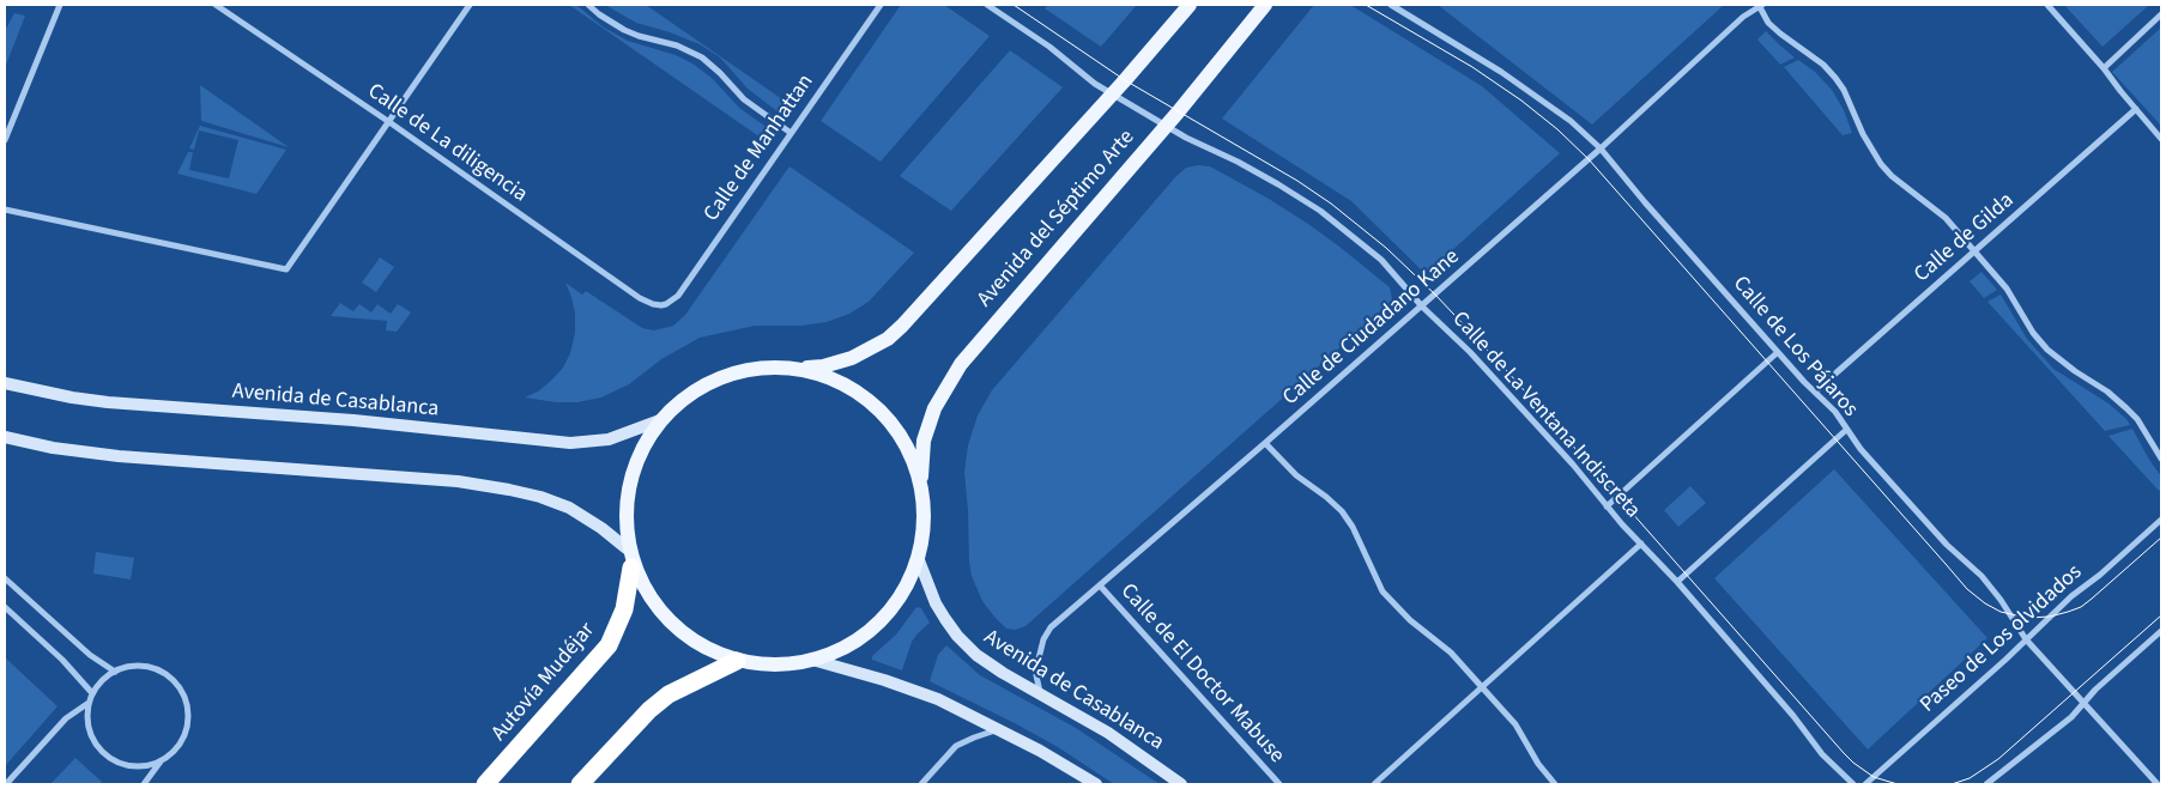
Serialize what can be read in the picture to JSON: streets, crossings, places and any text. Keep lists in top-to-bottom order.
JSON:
{
  "streets": {
    "highway": ["Autovía Mudéjar"],
    "main road": ["Avenida del Séptimo Arte", "Avenida de Casablanca"],
    "street": [
      "Calle de La diligencia",
      "Calle de Manhattan",
      "Calle de Gilda",
      "Calle de Ciudadano Kane",
      "Calle de Los Pájaros",
      "Calle de La Ventana Indiscreta",
      "Paseo de Los olvidados",
      "Calle de El Doctor Mabuse"
    ]
  },
  "crossings": [
    ["Calle de La diligencia", "Calle de Manhattan"],
    ["Avenida del Séptimo Arte", "Calle de La Ventana Indiscreta"],
    ["Calle de Gilda", "Calle de Los Pájaros"],
    ["Calle de Ciudadano Kane", "Calle de Los Pájaros"],
    ["Calle de Ciudadano Kane", "Avenida de Casablanca"],
    ["Calle de Ciudadano Kane", "Calle de La Ventana Indiscreta"],
    ["Calle de Ciudadano Kane", "Calle de El Doctor Mabuse"],
    ["Calle de Los Pájaros", "Paseo de Los olvidados"]
  ]
}
